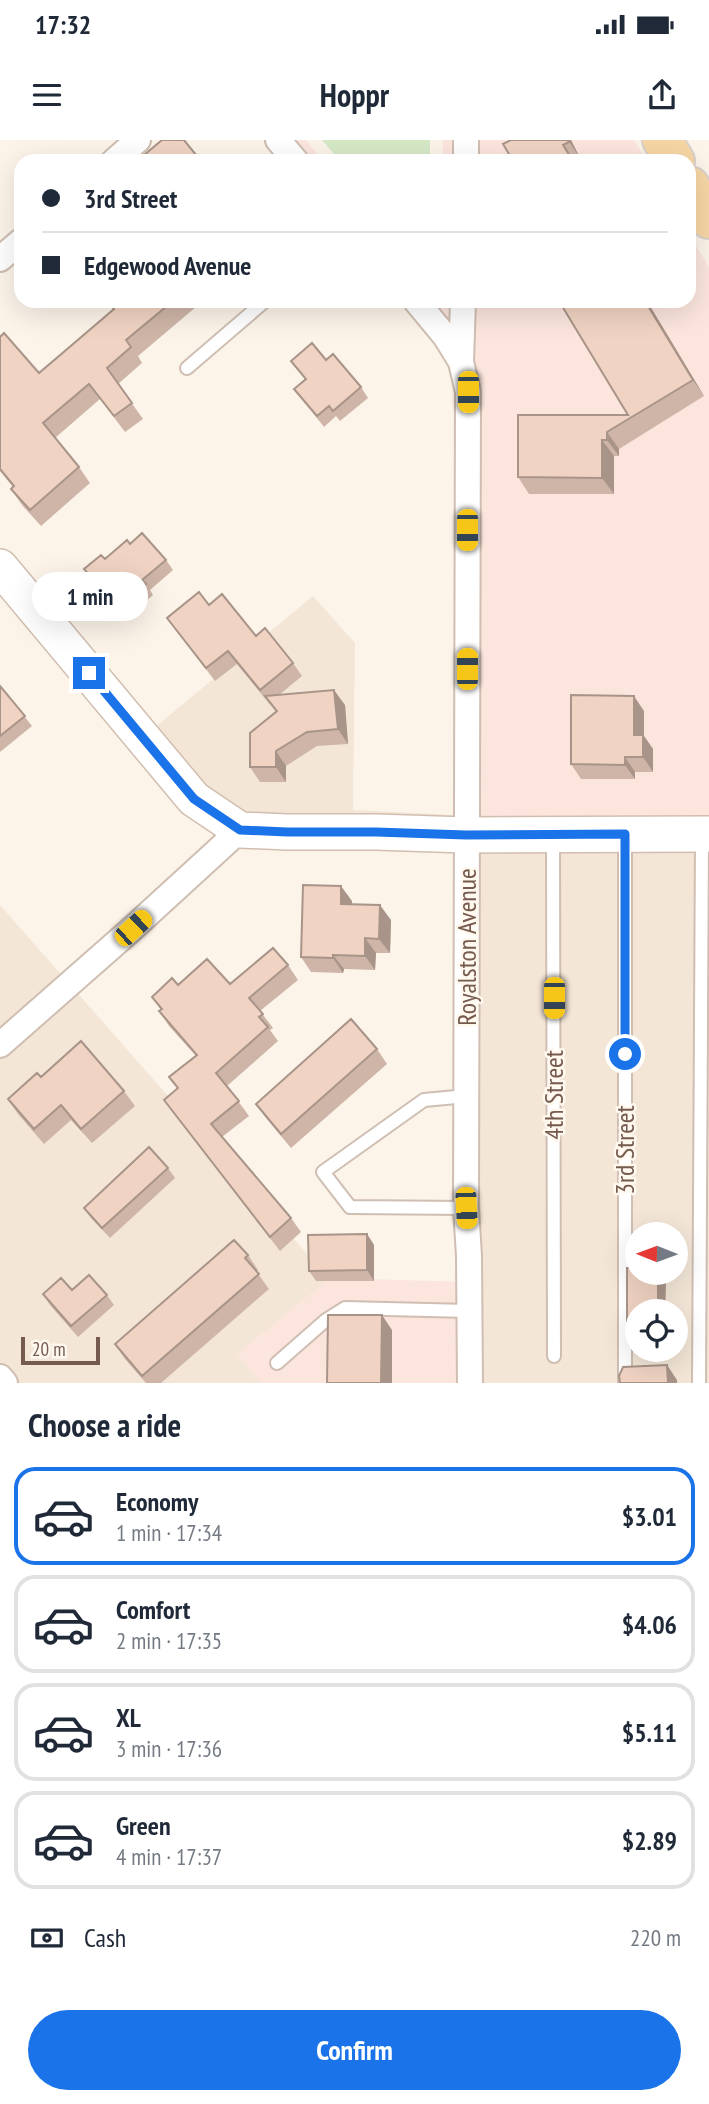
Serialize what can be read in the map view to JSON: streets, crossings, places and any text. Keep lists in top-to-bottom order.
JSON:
{
  "streets": {
    "street": ["Royalston Avenue"],
    "lane": ["4th Street", "3rd Street"]
  },
  "scale_bar": "20 m",
  "north": "left",
  "page": {
    "status": "17:32",
    "header": "Hoppr",
    "banner": ["3rd Street", "Edgewood Avenue"],
    "bubble": "1 min",
    "scale": "20 m",
    "heading": "Choose a ride",
    "list": [
      {
        "name": "Economy",
        "note": "1 min · 17:34",
        "value": "$3.01"
      },
      {
        "name": "Comfort",
        "note": "2 min · 17:35",
        "value": "$4.06"
      },
      {
        "name": "XL",
        "note": "3 min · 17:36",
        "value": "$5.11"
      },
      {
        "name": "Green",
        "note": "4 min · 17:37",
        "value": "$2.89"
      }
    ],
    "pay": ["Cash", "220 m"],
    "buttons": "Confirm"
  }
}
